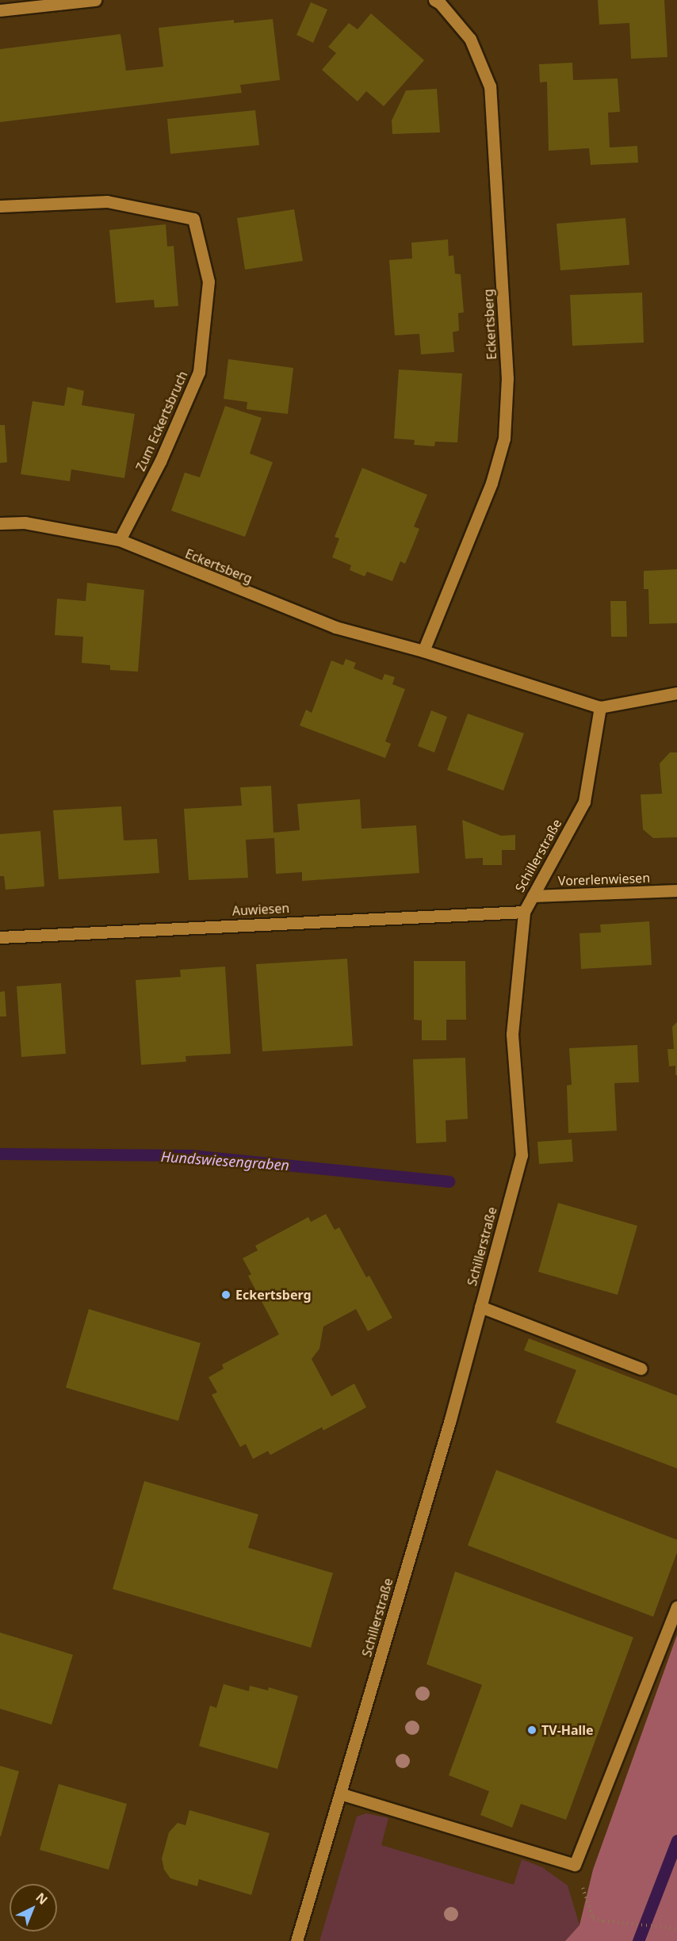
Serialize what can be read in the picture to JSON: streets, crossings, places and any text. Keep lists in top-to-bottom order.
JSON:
{
  "streets": {
    "street": [
      "Eckertsberg",
      "Zum Eckertsbruch",
      "Schillerstraße",
      "Vorerlenwiesen",
      "Auwiesen"
    ]
  },
  "crossings": [
    ["Eckertsberg", "Zum Eckertsbruch"],
    ["Eckertsberg", "Schillerstraße"],
    ["Schillerstraße", "Vorerlenwiesen"],
    ["Schillerstraße", "Auwiesen"]
  ],
  "water": ["Hundswiesengraben"],
  "places": ["Eckertsberg", "TV-Halle"],
  "north": "top right"
}
